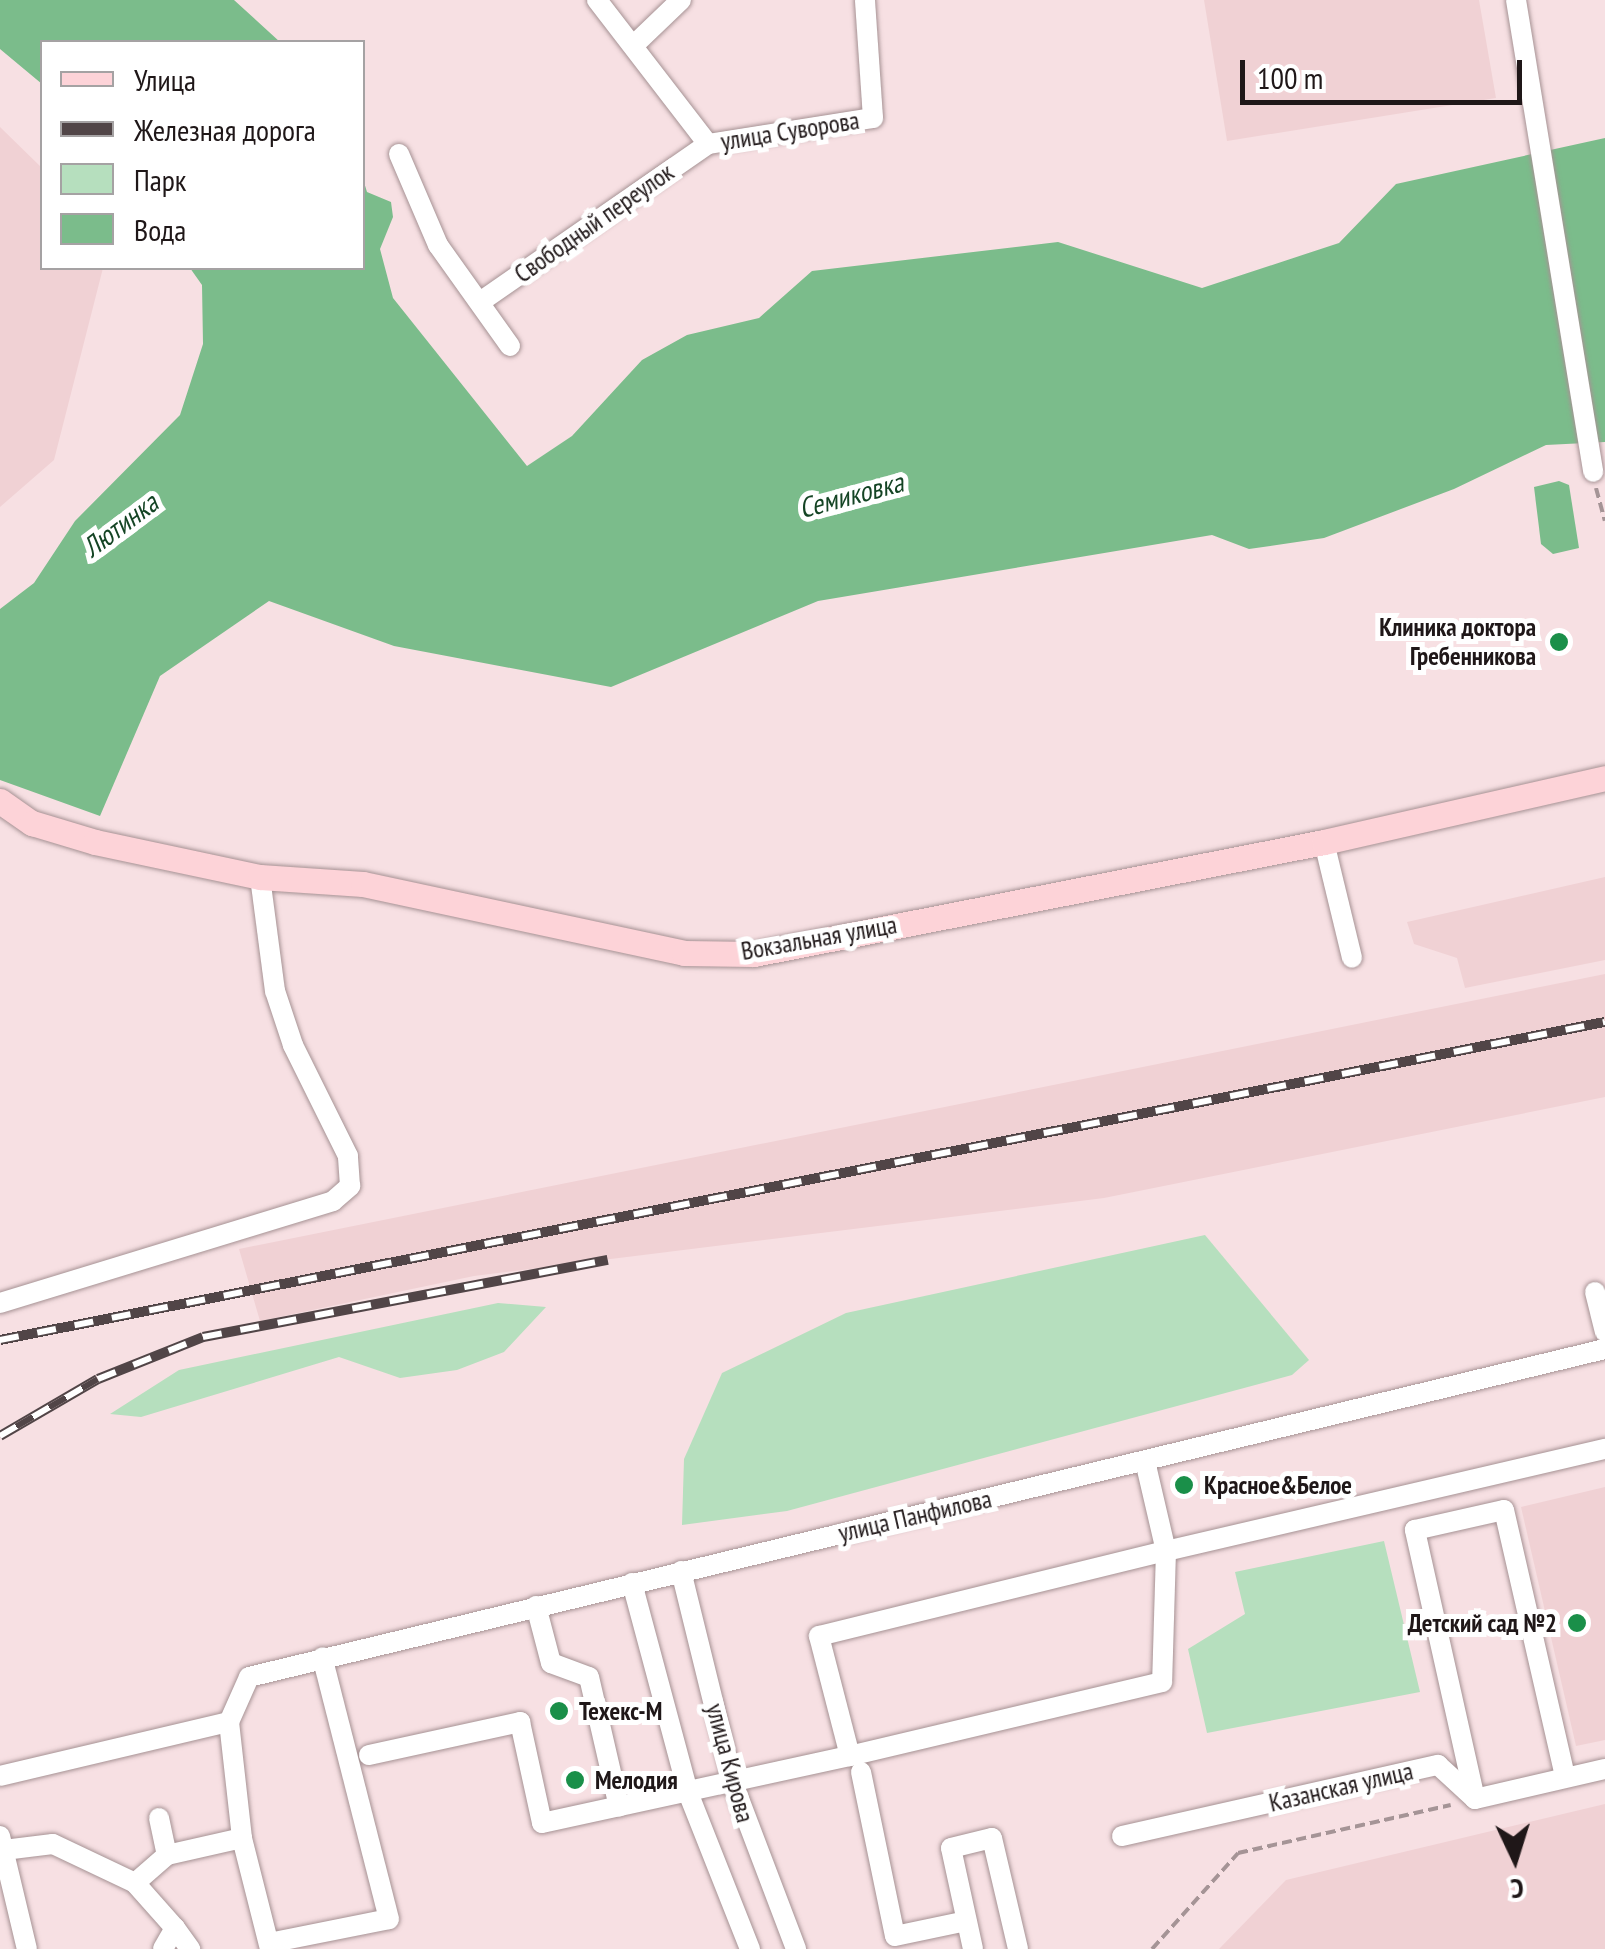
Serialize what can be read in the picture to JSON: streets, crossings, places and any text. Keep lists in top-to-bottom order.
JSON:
{
  "streets": {
    "main road": ["Вокзальная улица"],
    "street": [
      "улица Суворова",
      "Свободный переулок",
      "улица Панфилова",
      "улица Кирова",
      "Казанская улица"
    ]
  },
  "crossings": [
    ["улица Суворова", "Свободный переулок"],
    ["улица Панфилова", "улица Кирова"]
  ],
  "water": ["Семиковка", "Лютинка"],
  "places": [
    "Клиника доктора Гребенникова",
    "Красное&Белое",
    "Детский сад №2",
    "Техекс-М",
    "Мелодия"
  ],
  "legend": [
    "Улица",
    "Железная дорога",
    "Парк",
    "Вода"
  ],
  "scale_bar": "100 m",
  "north": "bottom"
}
